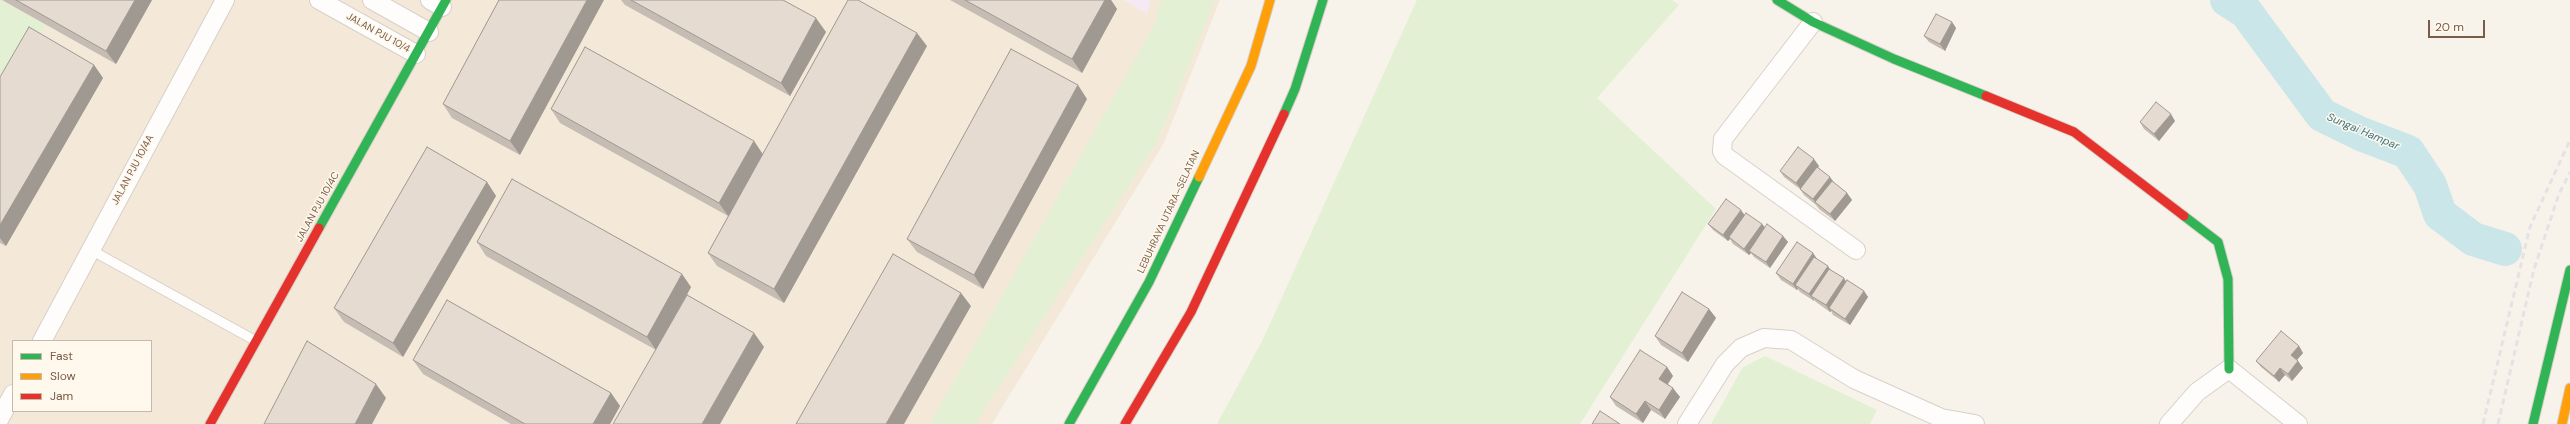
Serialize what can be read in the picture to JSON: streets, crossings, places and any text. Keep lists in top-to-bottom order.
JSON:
{
  "streets": {
    "main road": ["JALAN PJU 10/4C", "LEBUHRAYA UTARA–SELATAN"],
    "street": ["JALAN PJU 10/4", "JALAN PJU 10/4A"]
  },
  "crossings": [
    ["JALAN PJU 10/4", "JALAN PJU 10/4C"]
  ],
  "water": ["Sungai Hampar"],
  "legend": ["Fast", "Slow", "Jam"],
  "scale_bar": "20 m"
}
